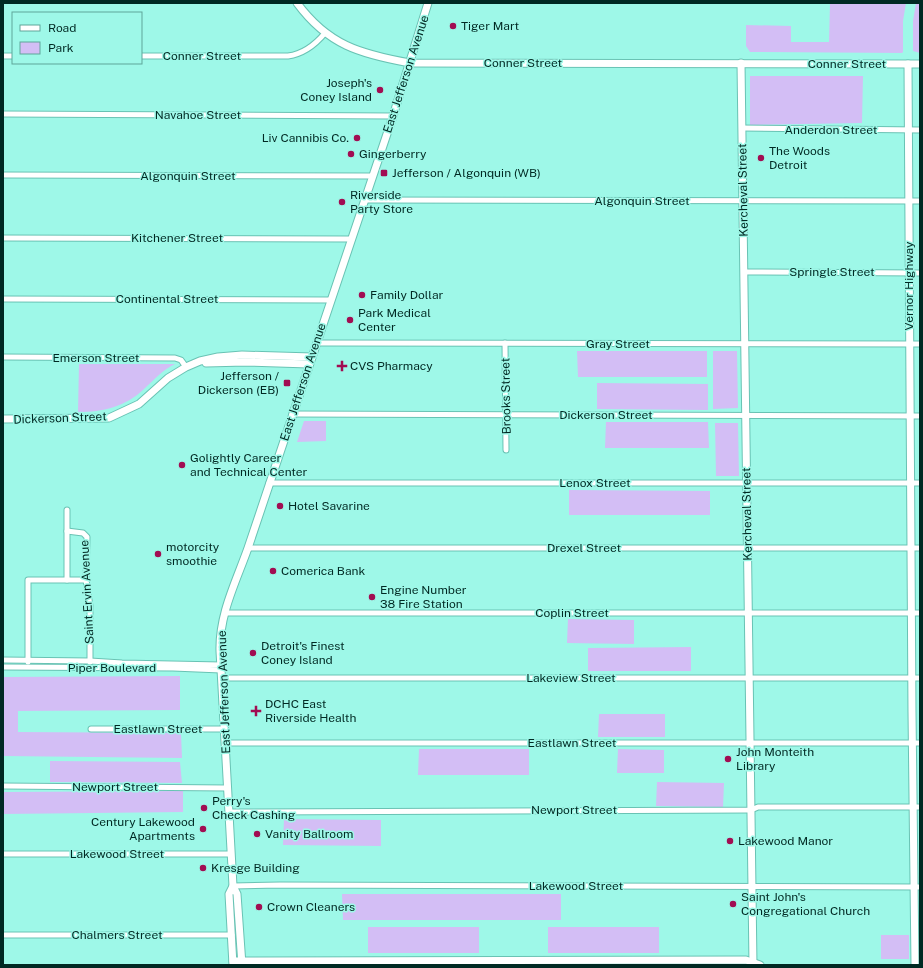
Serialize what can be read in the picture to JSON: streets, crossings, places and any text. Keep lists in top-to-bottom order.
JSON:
{
  "streets": {
    "street": [
      "Conner Street",
      "East Jefferson Avenue",
      "Navahoe Street",
      "Anderdon Street",
      "Algonquin Street",
      "Kercheval Street",
      "Kitchener Street",
      "Springle Street",
      "Vernor Highway",
      "Continental Street",
      "Gray Street",
      "Emerson Street",
      "Brooks Street",
      "Dickerson Street",
      "Lenox Street",
      "Drexel Street",
      "Saint Ervin Avenue",
      "Coplin Street",
      "Piper Boulevard",
      "Lakeview Street",
      "Eastlawn Street",
      "Newport Street",
      "Lakewood Street",
      "Chalmers Street"
    ]
  },
  "crossings": [
    ["Conner Street", "East Jefferson Avenue"],
    ["Conner Street", "Kercheval Street"],
    ["Conner Street", "Vernor Highway"],
    ["East Jefferson Avenue", "Navahoe Street"],
    ["East Jefferson Avenue", "Algonquin Street"],
    ["East Jefferson Avenue", "Kitchener Street"],
    ["East Jefferson Avenue", "Continental Street"],
    ["East Jefferson Avenue", "Gray Street"],
    ["East Jefferson Avenue", "Dickerson Street"],
    ["East Jefferson Avenue", "Lenox Street"],
    ["East Jefferson Avenue", "Drexel Street"],
    ["East Jefferson Avenue", "Coplin Street"],
    ["East Jefferson Avenue", "Piper Boulevard"],
    ["East Jefferson Avenue", "Lakeview Street"],
    ["East Jefferson Avenue", "Eastlawn Street"],
    ["East Jefferson Avenue", "Newport Street"],
    ["East Jefferson Avenue", "Lakewood Street"],
    ["East Jefferson Avenue", "Chalmers Street"],
    ["Anderdon Street", "Kercheval Street"],
    ["Anderdon Street", "Vernor Highway"],
    ["Algonquin Street", "Kercheval Street"],
    ["Algonquin Street", "Vernor Highway"],
    ["Kercheval Street", "Springle Street"],
    ["Kercheval Street", "Gray Street"],
    ["Kercheval Street", "Dickerson Street"],
    ["Kercheval Street", "Lenox Street"],
    ["Kercheval Street", "Drexel Street"],
    ["Kercheval Street", "Coplin Street"],
    ["Kercheval Street", "Lakeview Street"],
    ["Kercheval Street", "Eastlawn Street"],
    ["Kercheval Street", "Newport Street"],
    ["Kercheval Street", "Lakewood Street"],
    ["Springle Street", "Vernor Highway"],
    ["Vernor Highway", "Gray Street"],
    ["Vernor Highway", "Dickerson Street"],
    ["Vernor Highway", "Lenox Street"],
    ["Vernor Highway", "Drexel Street"],
    ["Vernor Highway", "Coplin Street"],
    ["Vernor Highway", "Lakeview Street"],
    ["Vernor Highway", "Eastlawn Street"],
    ["Vernor Highway", "Newport Street"],
    ["Vernor Highway", "Lakewood Street"],
    ["Gray Street", "Brooks Street"],
    ["Emerson Street", "Dickerson Street"],
    ["Brooks Street", "Dickerson Street"],
    ["Saint Ervin Avenue", "Piper Boulevard"]
  ],
  "places": {
    "other": [
      "Tiger Mart",
      "Joseph's Coney Island",
      "Liv Cannibis Co.",
      "Gingerberry",
      "The Woods Detroit",
      "Riverside Party Store",
      "Family Dollar",
      "Park Medical Center",
      "Golightly Career and Technical Center",
      "Hotel Savarine",
      "motorcity smoothie",
      "Comerica Bank",
      "Engine Number 38 Fire Station",
      "Detroit's Finest Coney Island",
      "John Monteith Library",
      "Perry's Check Cashing",
      "Century Lakewood Apartments",
      "Vanity Ballroom",
      "Lakewood Manor",
      "Kresge Building",
      "Saint John's Congregational Church",
      "Crown Cleaners"
    ],
    "transit": ["Jefferson / Algonquin (WB)", "Jefferson / Dickerson (EB)"],
    "health": ["CVS Pharmacy", "DCHC East Riverside Health"]
  },
  "legend": ["Road", "Park"]
}
